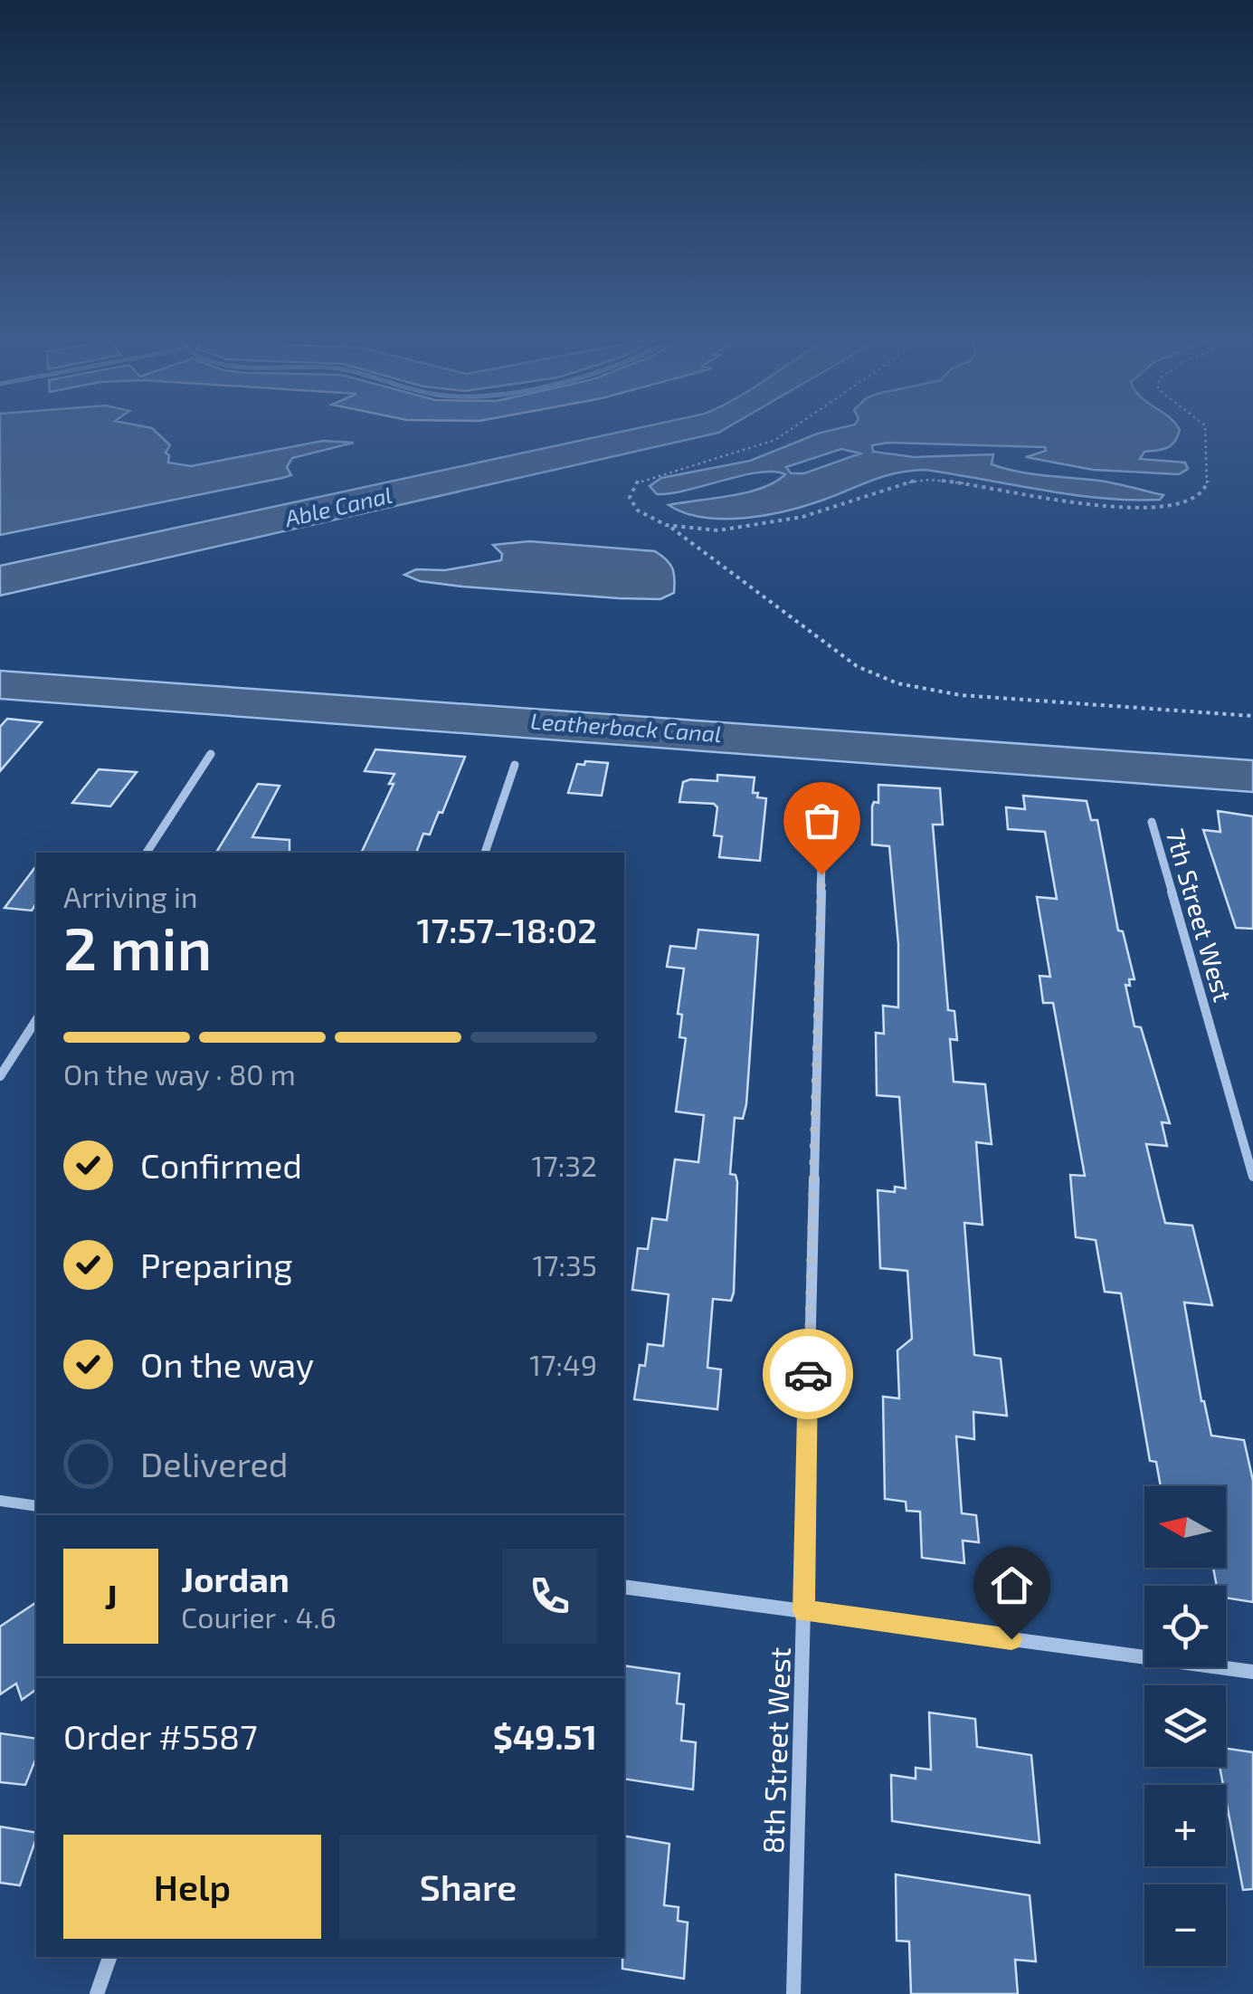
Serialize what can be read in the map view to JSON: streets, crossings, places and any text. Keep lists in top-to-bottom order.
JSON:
{
  "streets": {
    "street": ["7th Street West", "8th Street West"]
  },
  "water": ["Able Canal", "Leatherback Canal"],
  "north": "left",
  "page": {
    "heading": ["2 min", "Arriving in", "17:57–18:02"],
    "panel": [
      "Jordan",
      "Courier · 4.6",
      "Order #5587",
      "$49.51"
    ],
    "bar": "On the way · 80 m",
    "list": [
      ["Confirmed", "17:32"],
      ["Preparing", "17:35"],
      ["On the way", "17:49"],
      "Delivered"
    ],
    "map_buttons": ["+", "−"],
    "round": "J",
    "buttons": ["Help", "Share"]
  }
}
